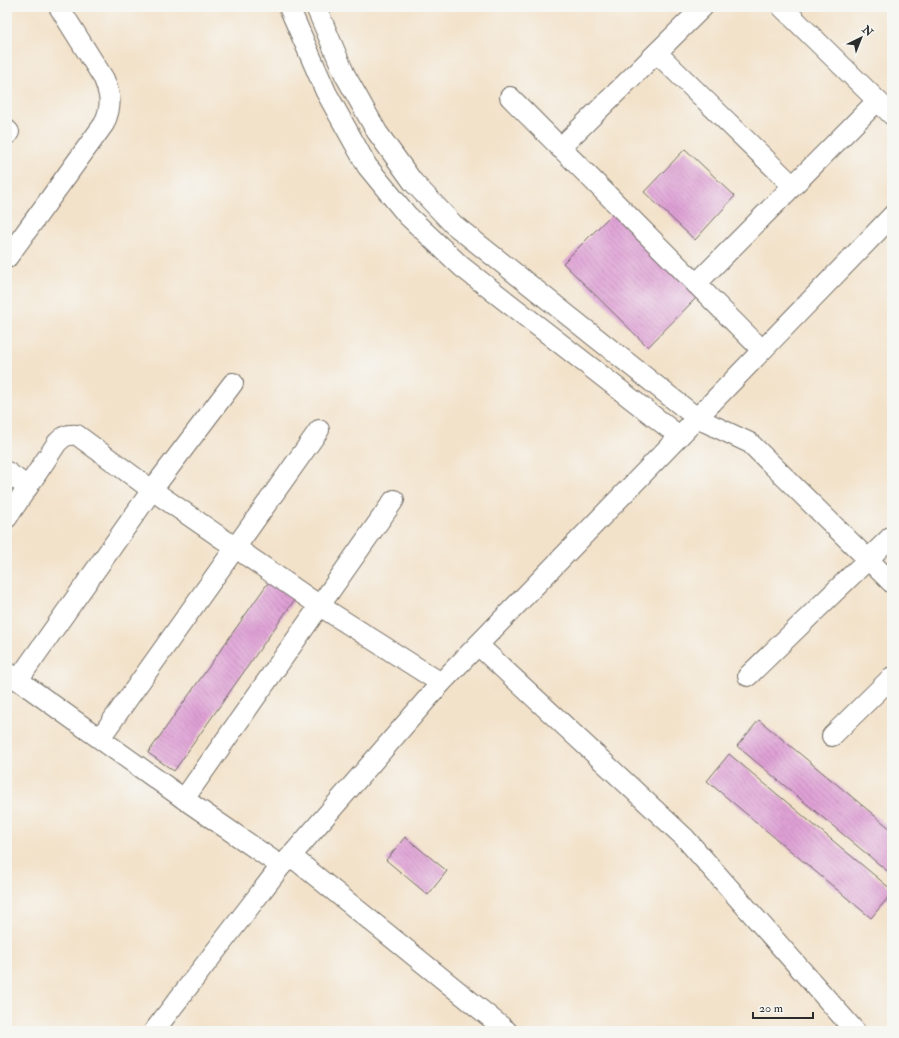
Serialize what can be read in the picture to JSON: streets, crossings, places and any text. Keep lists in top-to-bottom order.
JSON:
{
  "scale_bar": "20 m",
  "north": "top right"
}
